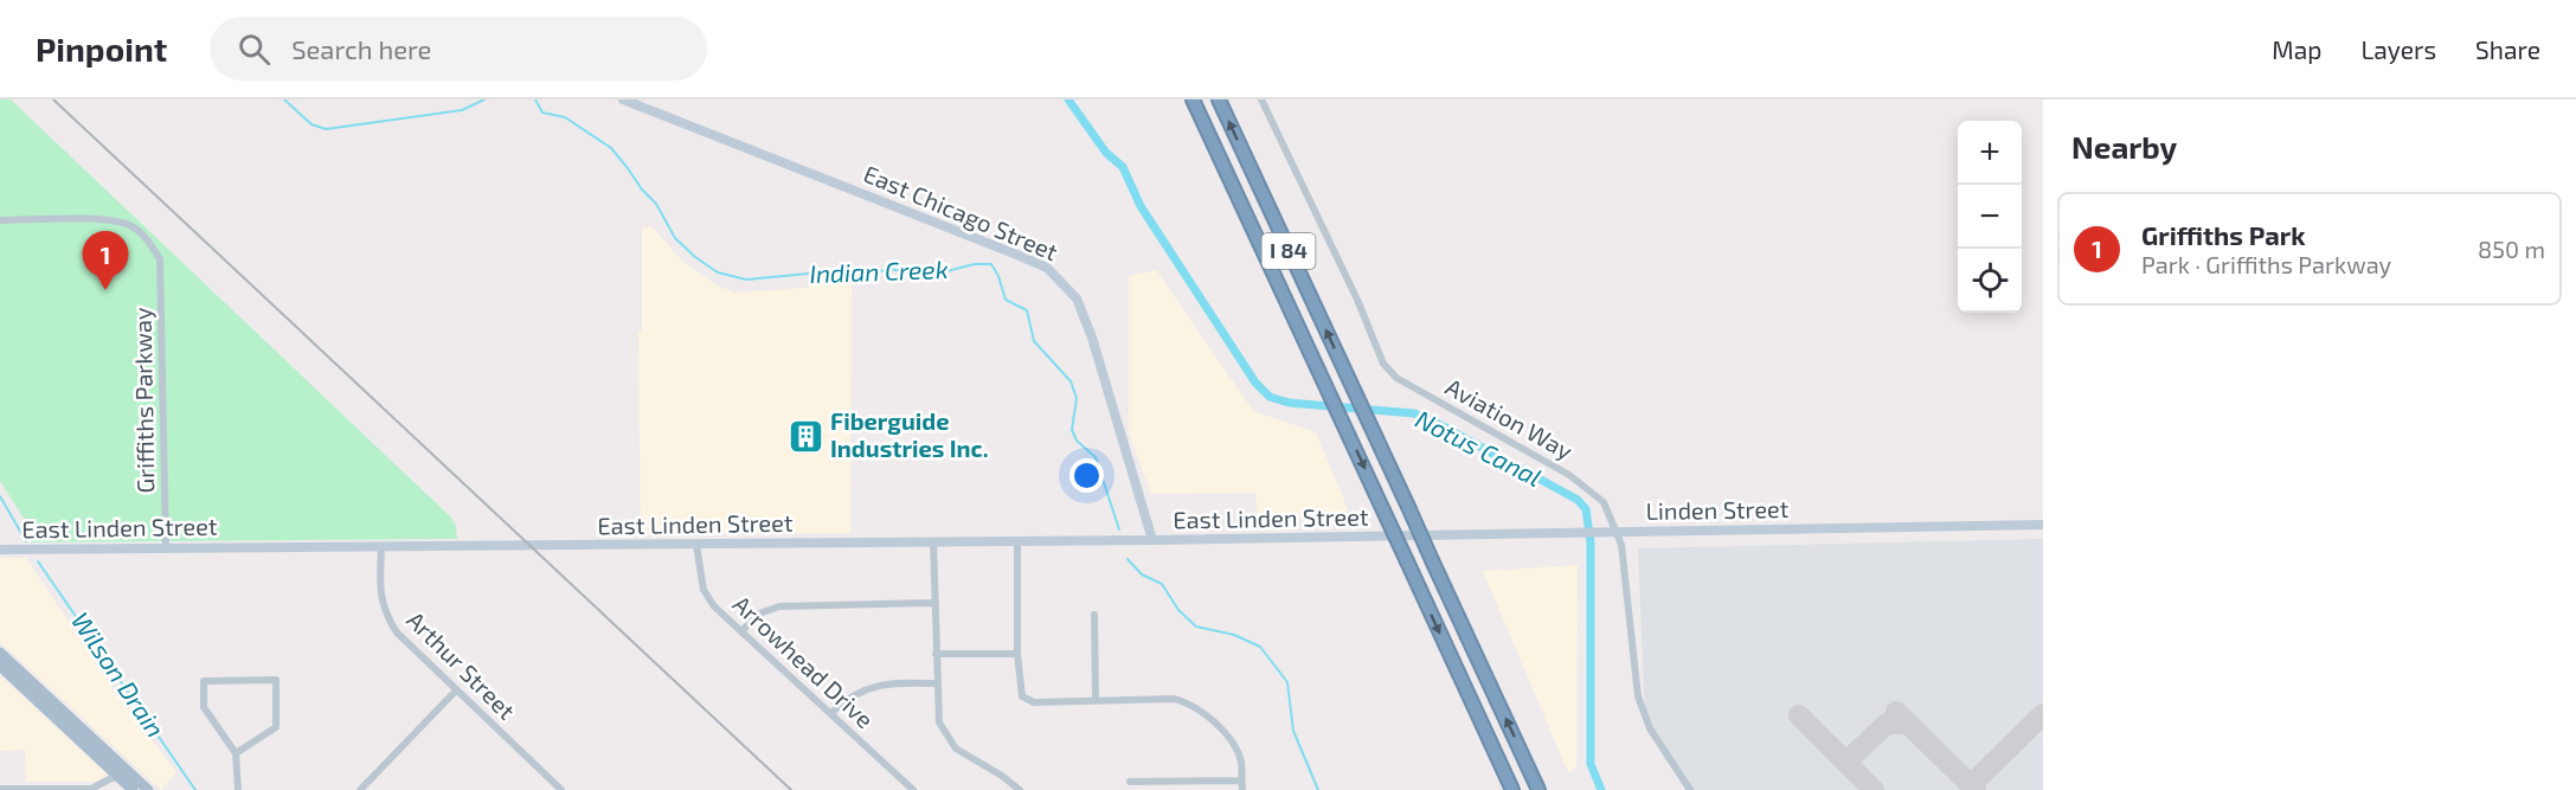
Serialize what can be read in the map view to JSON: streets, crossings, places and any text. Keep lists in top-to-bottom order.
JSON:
{
  "streets": {
    "highway": ["I 84"],
    "main road": ["East Chicago Street", "Linden Street", "East Linden Street"],
    "street": [
      "Griffiths Parkway",
      "Aviation Way",
      "Arrowhead Drive",
      "Arthur Street"
    ]
  },
  "crossings": [
    ["East Chicago Street", "East Linden Street"],
    ["Griffiths Parkway", "East Linden Street"],
    ["Aviation Way", "Linden Street"],
    ["Linden Street", "East Linden Street"],
    ["East Linden Street", "Arrowhead Drive"],
    ["East Linden Street", "Arthur Street"]
  ],
  "water": ["Indian Creek", "Notus Canal", "Wilson Drain"],
  "places": {
    "building": ["Fiberguide Industries Inc."]
  },
  "page": {
    "header": "Pinpoint",
    "search": "Search here",
    "nav": ["Map", "Layers", "Share"],
    "heading": "Nearby",
    "map_buttons": ["+", "−"],
    "list": [
      {
        "mark": "1",
        "name": "Griffiths Park",
        "note": "Park · Griffiths Parkway",
        "value": "850 m"
      }
    ],
    "pins": "1"
  }
}
